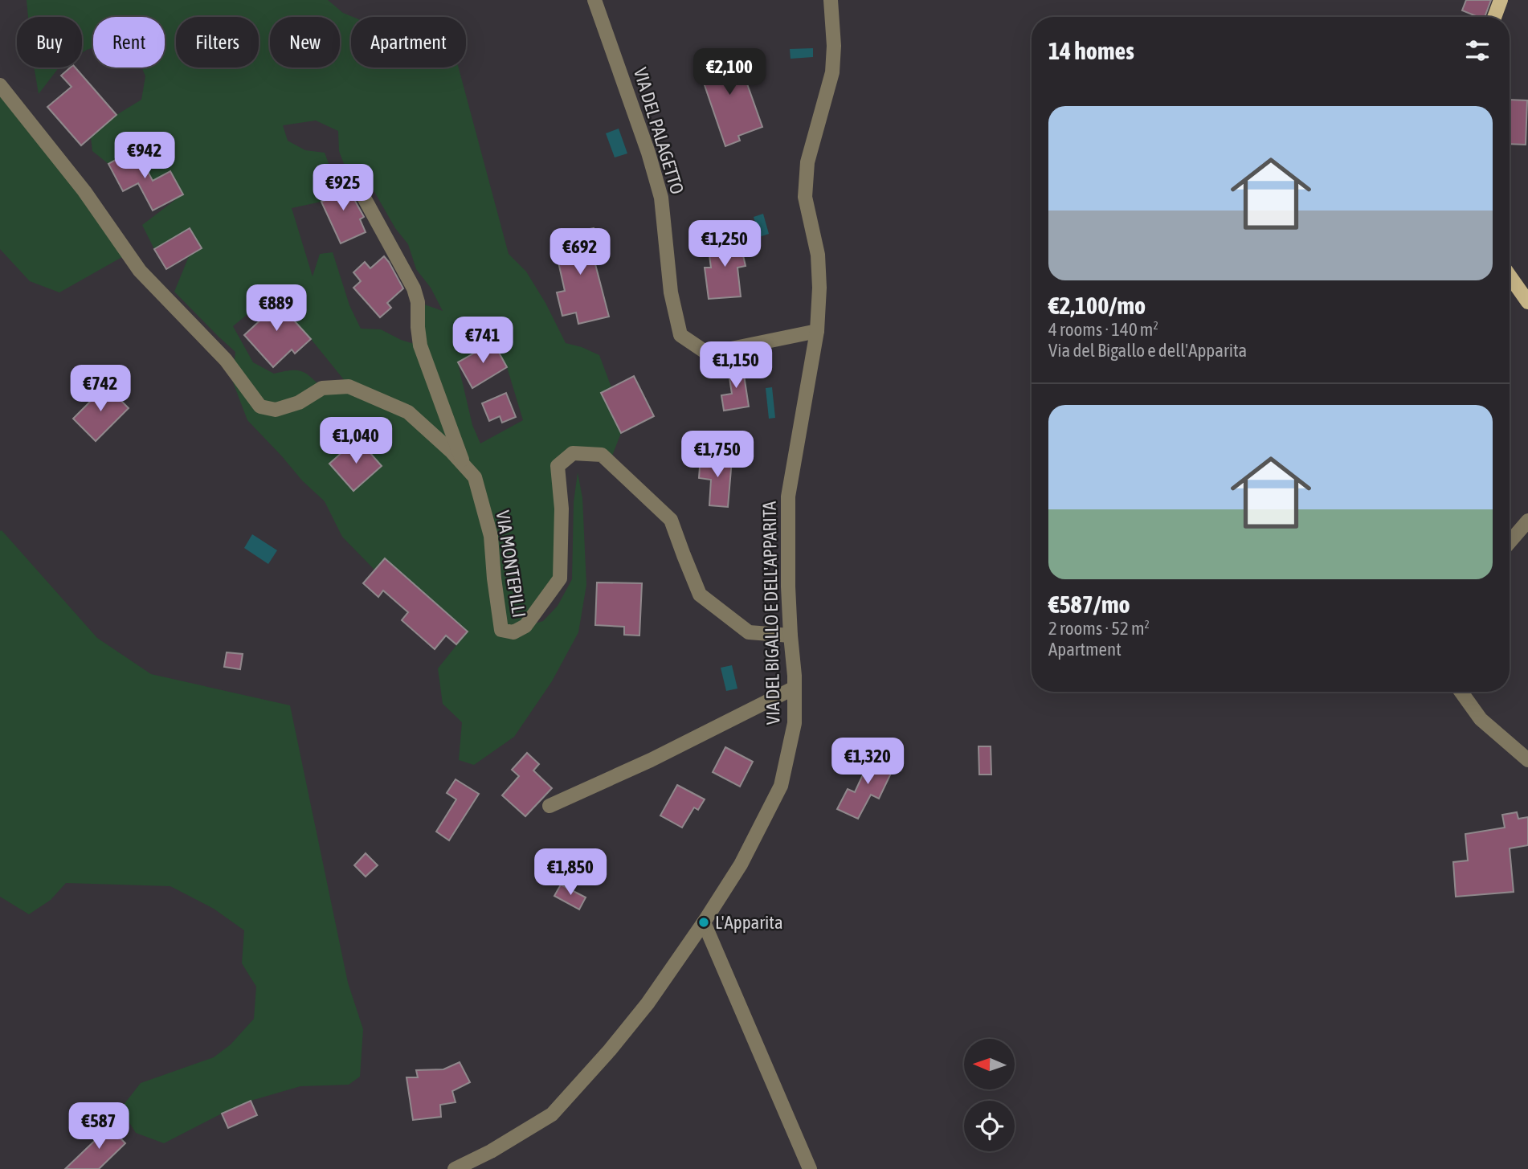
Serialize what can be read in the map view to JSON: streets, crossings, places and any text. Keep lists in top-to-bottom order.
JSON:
{
  "streets": {
    "street": ["VIA DEL PALAGETTO", "VIA MONTEPILLI", "VIA DEL BIGALLO E DELL'APPARITA"]
  },
  "crossings": [
    ["VIA DEL PALAGETTO", "VIA DEL BIGALLO E DELL'APPARITA"],
    ["VIA MONTEPILLI", "VIA DEL BIGALLO E DELL'APPARITA"]
  ],
  "places": ["L'Apparita"],
  "north": "left",
  "page": {
    "chip": [
      "Buy",
      "Rent",
      "Filters",
      "New",
      "Apartment"
    ],
    "heading": "14 homes",
    "price": [
      "€2,100",
      "€942",
      "€925",
      "€1,250",
      "€692",
      "€889",
      "€741",
      "€1,150",
      "€742",
      "€1,040",
      "€1,750",
      "€1,320",
      "€1,850",
      "€587"
    ],
    "list": [
      {
        "name": "€2,100/mo",
        "note": "4 rooms · 140 m² · Via del Bigallo e dell'Apparita"
      },
      {
        "name": "€587/mo",
        "note": "2 rooms · 52 m² · Apartment"
      }
    ]
  }
}
